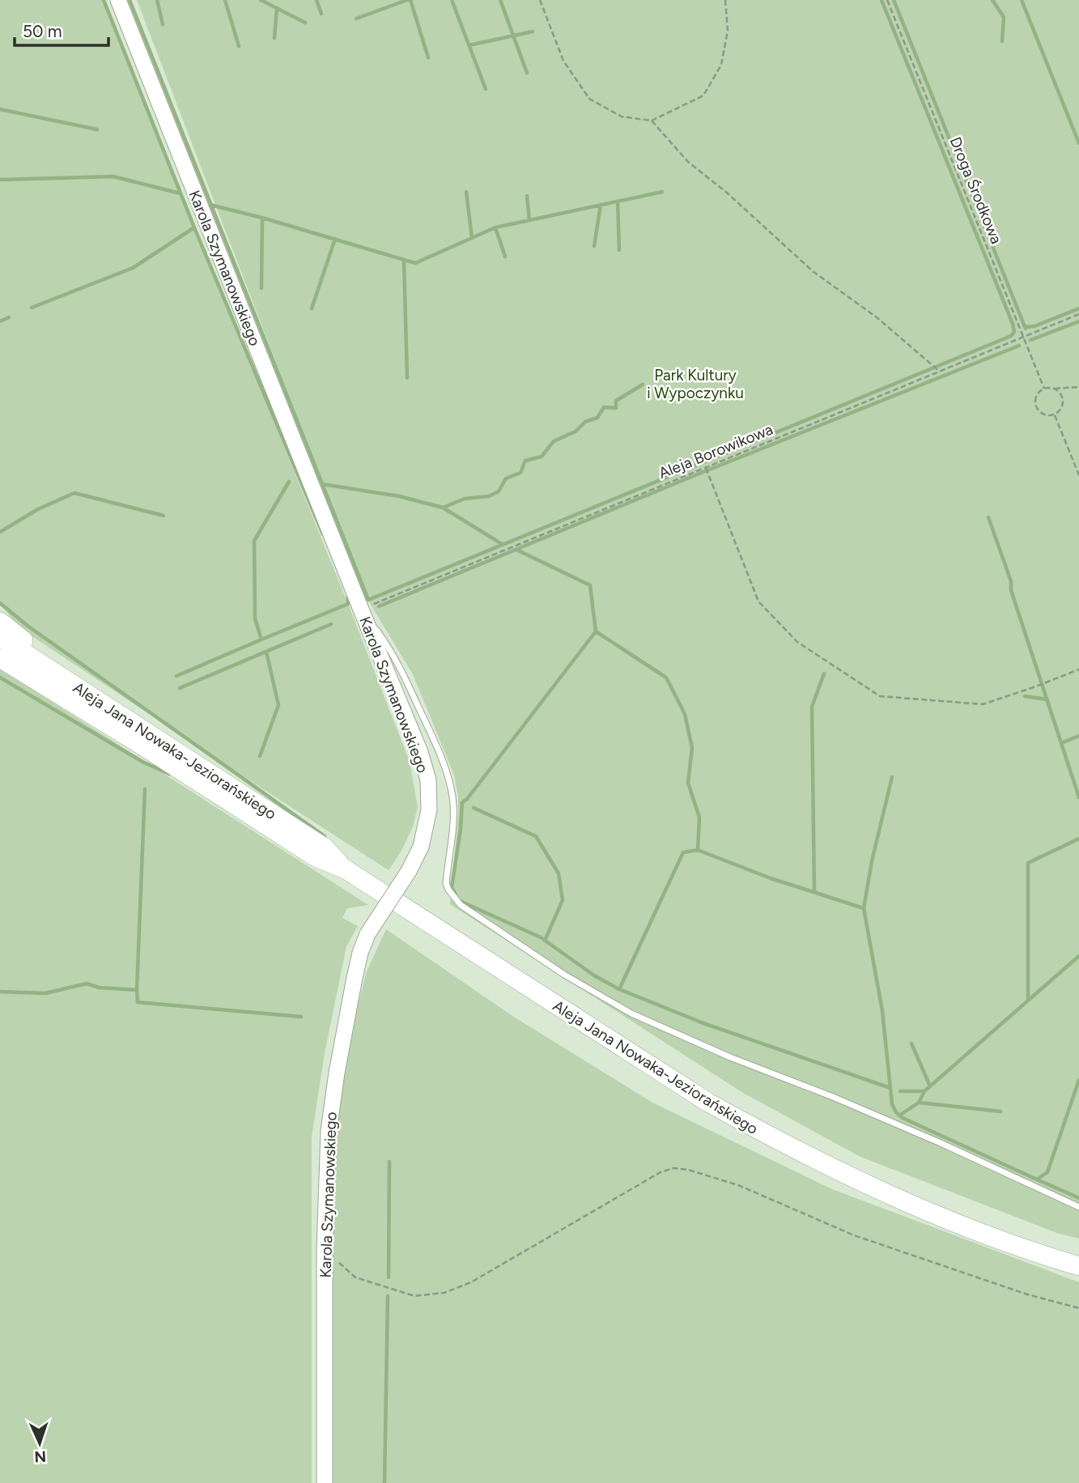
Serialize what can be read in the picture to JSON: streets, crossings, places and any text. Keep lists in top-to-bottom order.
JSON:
{
  "streets": {
    "main road": ["Aleja Jana Nowaka-Jeziorańskiego"],
    "street": ["Karola Szymanowskiego"],
    "path": ["Droga Środkowa", "Aleja Borowikowa"]
  },
  "crossings": [
    ["Droga Środkowa", "Aleja Borowikowa"],
    ["Karola Szymanowskiego", "Aleja Borowikowa"]
  ],
  "parks": ["Park Kultury i Wypoczynku"],
  "scale_bar": "50 m",
  "north": "bottom"
}
